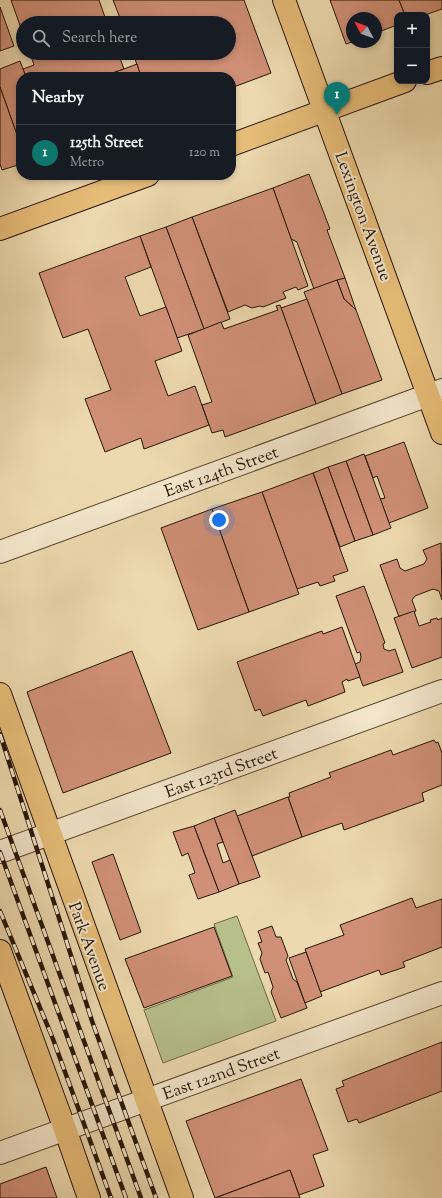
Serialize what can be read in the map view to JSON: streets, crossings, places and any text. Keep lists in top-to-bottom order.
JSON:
{
  "streets": {
    "main road": ["Lexington Avenue", "Park Avenue"],
    "street": ["East 124th Street", "East 123rd Street", "East 122nd Street"]
  },
  "crossings": [
    ["Lexington Avenue", "East 124th Street"],
    ["East 123rd Street", "Park Avenue"],
    ["Park Avenue", "East 122nd Street"]
  ],
  "north": "top left",
  "page": {
    "map_buttons": ["+", "−"],
    "search": "Search here",
    "heading": "Nearby",
    "pins": "1",
    "list": [
      {
        "mark": "1",
        "name": "125th Street",
        "note": "Metro",
        "value": "120 m"
      }
    ]
  }
}
